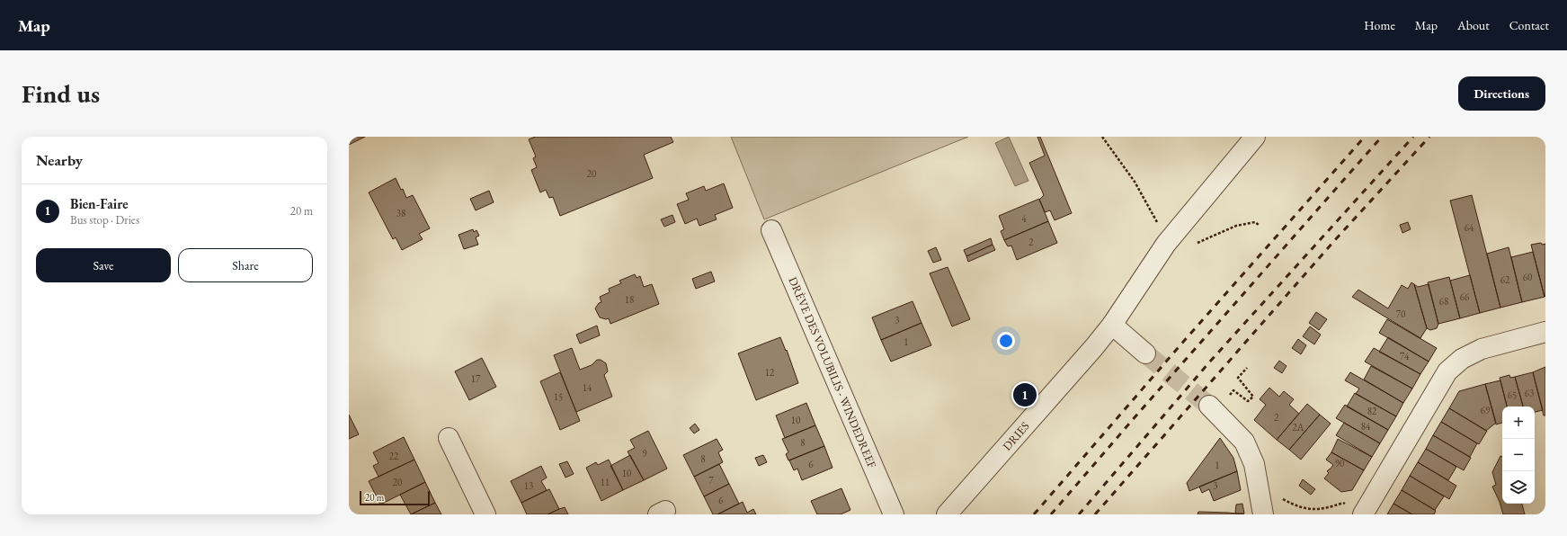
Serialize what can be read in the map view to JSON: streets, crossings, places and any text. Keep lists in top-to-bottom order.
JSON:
{
  "streets": {
    "street": ["DRÈVE DES VOLUBILIS - WINDEDREEF", "DRIES"]
  },
  "house_numbers": [
    "20",
    "38",
    "4",
    "64",
    "2",
    "60",
    "62",
    "66",
    "18",
    "68",
    "70",
    "3",
    "1",
    "74",
    "12",
    "17",
    "14",
    "63",
    "65",
    "15",
    "69",
    "82",
    "2",
    "10",
    "84",
    "2A",
    "8",
    "9",
    "22",
    "8",
    "90",
    "6",
    "1",
    "10",
    "7",
    "20",
    "11",
    "13",
    "3",
    "6"
  ],
  "scale_bar": "20 m",
  "page": {
    "header": "Map",
    "nav": [
      "Home",
      "Map",
      "About",
      "Contact"
    ],
    "buttons": [
      "Directions",
      ["Save", "Share"]
    ],
    "title": "Find us",
    "heading": "Nearby",
    "list": [
      {
        "mark": "1",
        "name": "Bien-Faire",
        "note": "Bus stop · Dries",
        "value": "20 m"
      }
    ],
    "pins": "1",
    "map_buttons": ["+", "−"],
    "scale": "20 m"
  }
}
